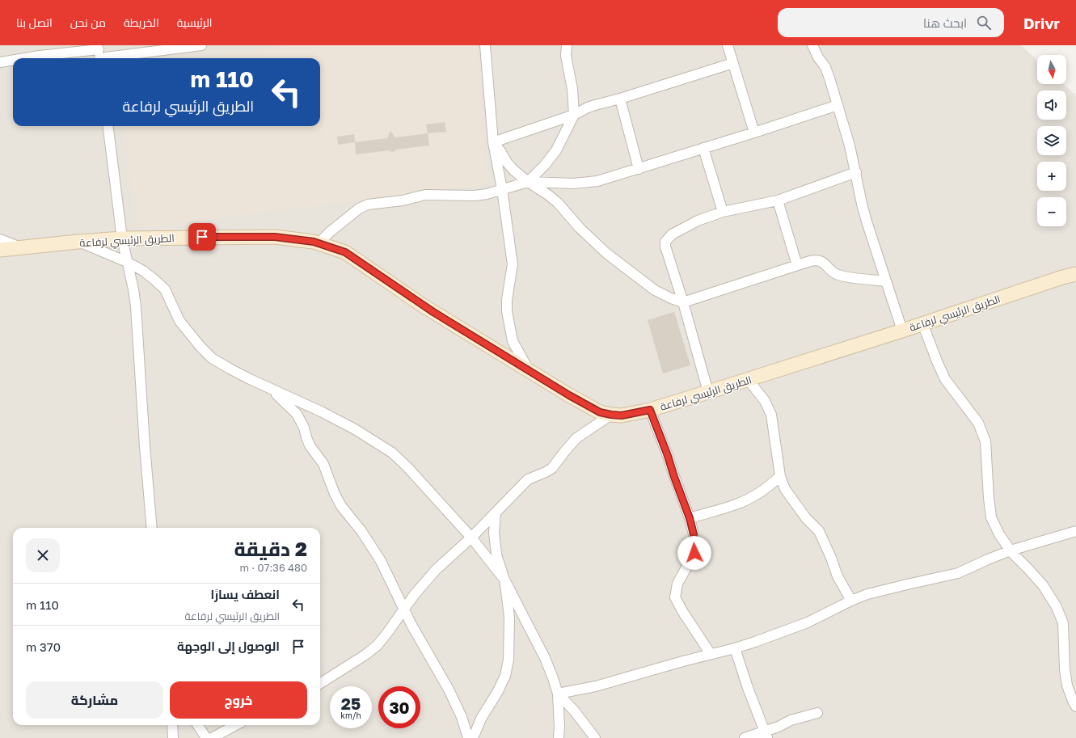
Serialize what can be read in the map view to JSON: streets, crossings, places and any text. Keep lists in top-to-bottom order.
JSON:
{
  "streets": {
    "street": ["الطريق الرئيسي لرفاعة"]
  },
  "north": "bottom",
  "page": {
    "header": "Drivr",
    "search": "ابحث هنا",
    "nav": [
      "الرئيسية",
      "الخريطة",
      "من نحن",
      "اتصل بنا"
    ],
    "map_buttons": ["+", "−"],
    "turn": ["110 m", "الطريق الرئيسي لرفاعة"],
    "heading": ["2 دقيقة", "480 m · 07:36"],
    "list": [
      {
        "name": "انعطف يسارًا",
        "note": "الطريق الرئيسي لرفاعة",
        "value": "110 m"
      },
      {
        "name": "الوصول إلى الوجهة",
        "value": "370 m"
      }
    ],
    "buttons": ["خروج", "مشاركة"],
    "speed": "25 km/h",
    "limit": "30"
  }
}
